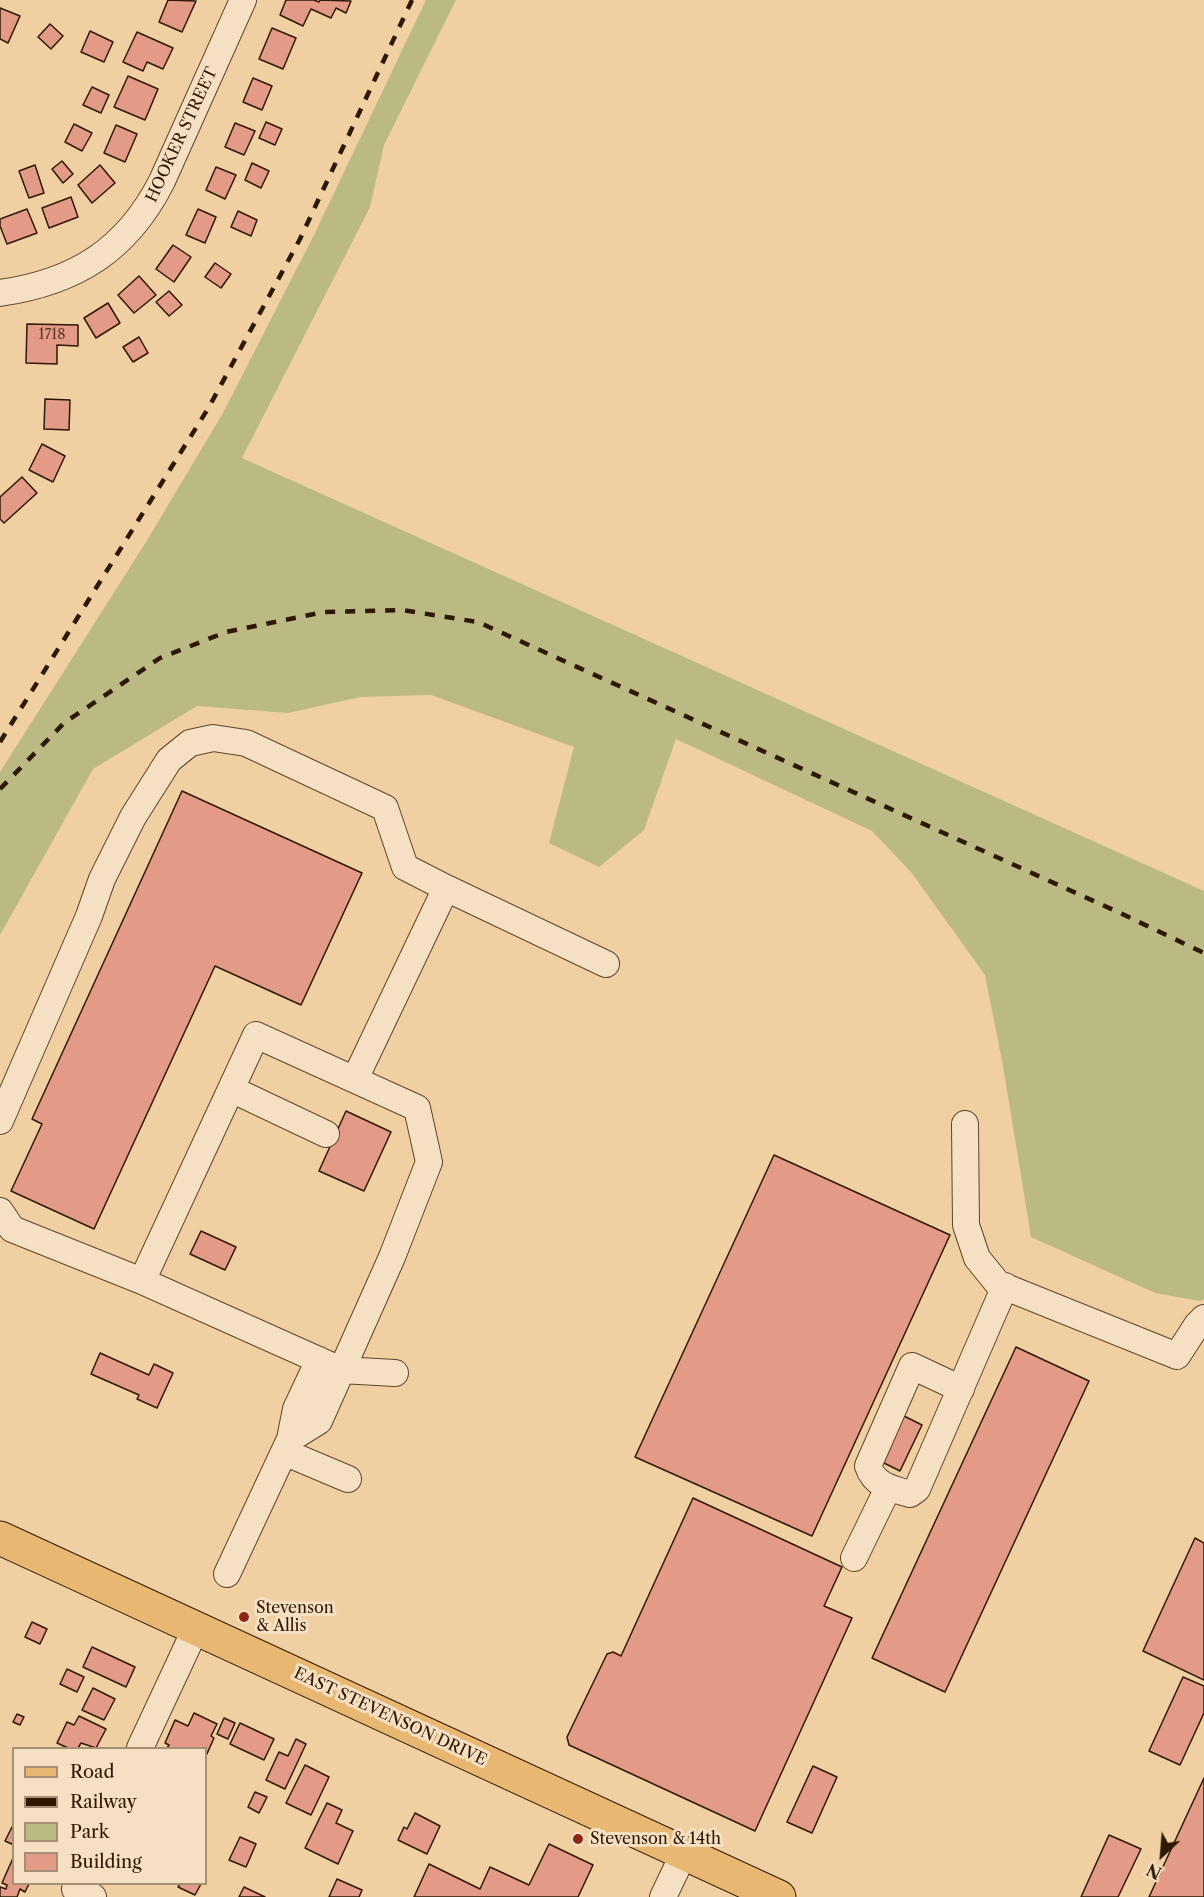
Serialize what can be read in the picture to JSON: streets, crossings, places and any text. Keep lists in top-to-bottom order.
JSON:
{
  "streets": {
    "main road": ["EAST STEVENSON DRIVE"],
    "street": ["HOOKER STREET"]
  },
  "places": ["Stevenson & Allis", "Stevenson & 14th"],
  "house_numbers": ["1718"],
  "legend": [
    "Road",
    "Railway",
    "Park",
    "Building"
  ],
  "north": "bottom left"
}
